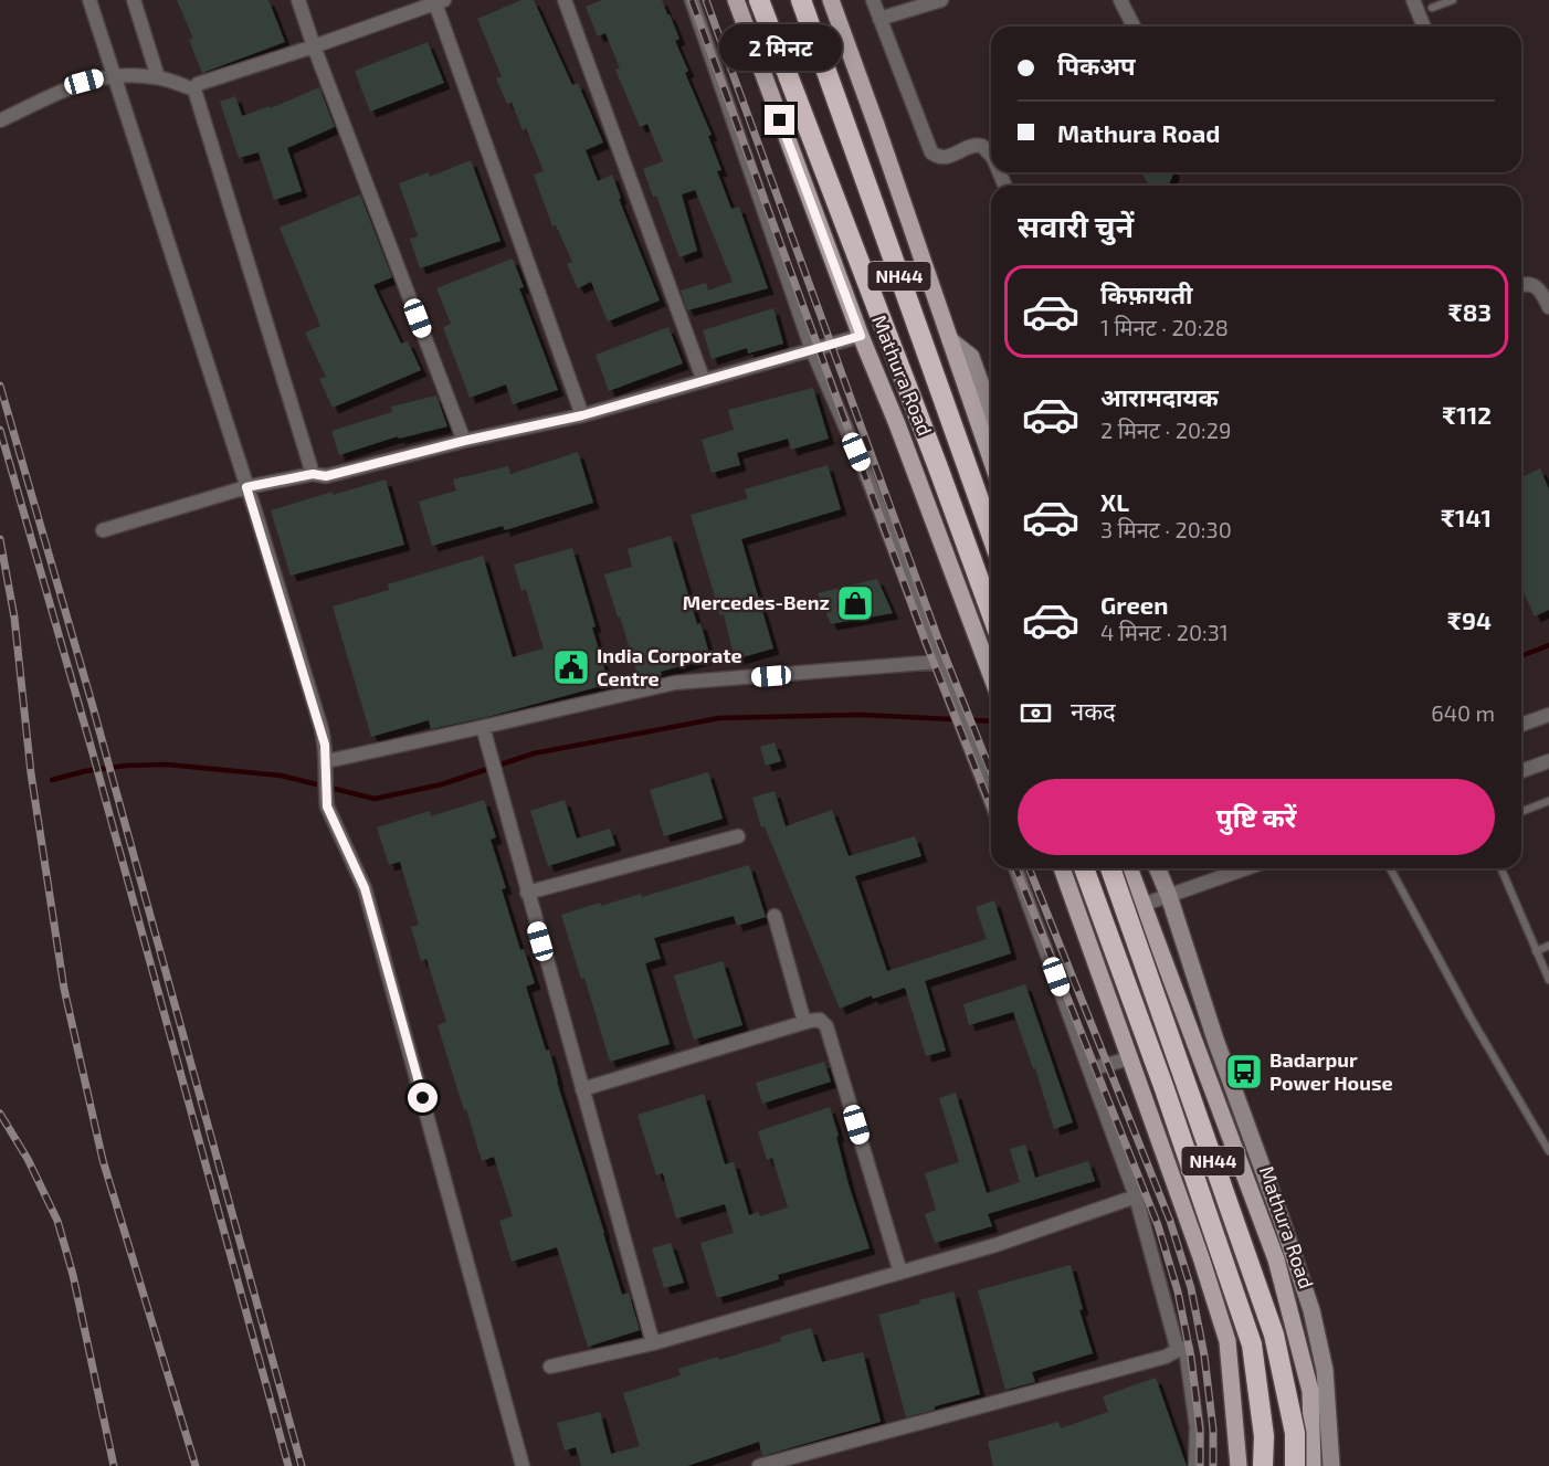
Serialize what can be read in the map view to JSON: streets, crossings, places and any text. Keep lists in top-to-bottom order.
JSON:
{
  "streets": {
    "highway": ["NH44", "Mathura Road"]
  },
  "places": {
    "shop": ["Mercedes-Benz"],
    "public building": ["India Corporate Centre"],
    "bus stop": ["Badarpur Power House"]
  },
  "page": {
    "bubble": "2 मिनट",
    "banner": ["पिकअप", "Mathura Road"],
    "heading": "सवारी चुनें",
    "list": [
      {
        "name": "किफ़ायती",
        "note": "1 मिनट · 20:28",
        "value": "₹83"
      },
      {
        "name": "आरामदायक",
        "note": "2 मिनट · 20:29",
        "value": "₹112"
      },
      {
        "name": "XL",
        "note": "3 मिनट · 20:30",
        "value": "₹141"
      },
      {
        "name": "Green",
        "note": "4 मिनट · 20:31",
        "value": "₹94"
      }
    ],
    "pay": ["नकद", "640 m"],
    "buttons": "पुष्टि करें"
  }
}
